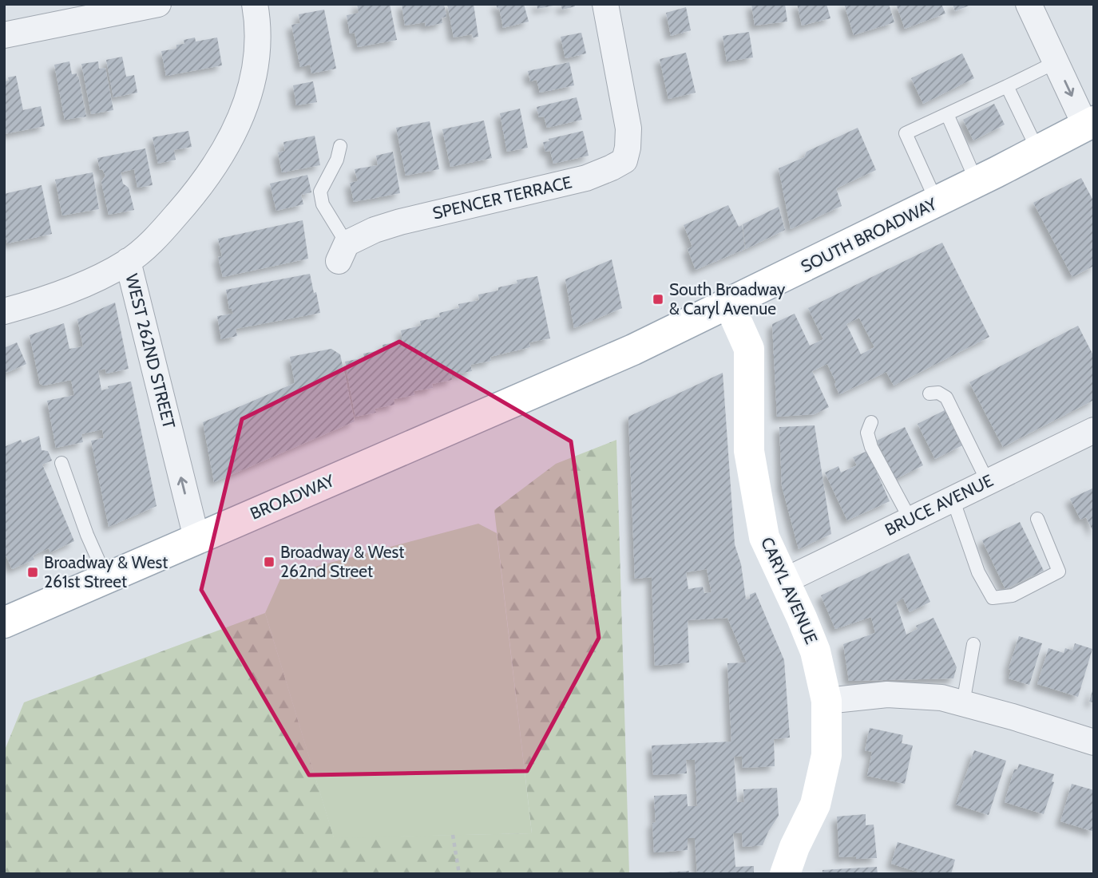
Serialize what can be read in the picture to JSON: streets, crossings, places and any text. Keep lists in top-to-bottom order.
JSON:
{
  "streets": {
    "main road": ["SOUTH BROADWAY", "BROADWAY", "CARYL AVENUE"],
    "street": ["SPENCER TERRACE", "WEST 262ND STREET", "BRUCE AVENUE"]
  },
  "crossings": [
    ["SOUTH BROADWAY", "BROADWAY"],
    ["SOUTH BROADWAY", "CARYL AVENUE"],
    ["WEST 262ND STREET", "BROADWAY"],
    ["BRUCE AVENUE", "CARYL AVENUE"]
  ],
  "one_way": ["WEST 262ND STREET"],
  "places": {
    "transit": ["South Broadway & Caryl Avenue", "Broadway & West 262nd Street", "Broadway & West 261st Street"]
  }
}
